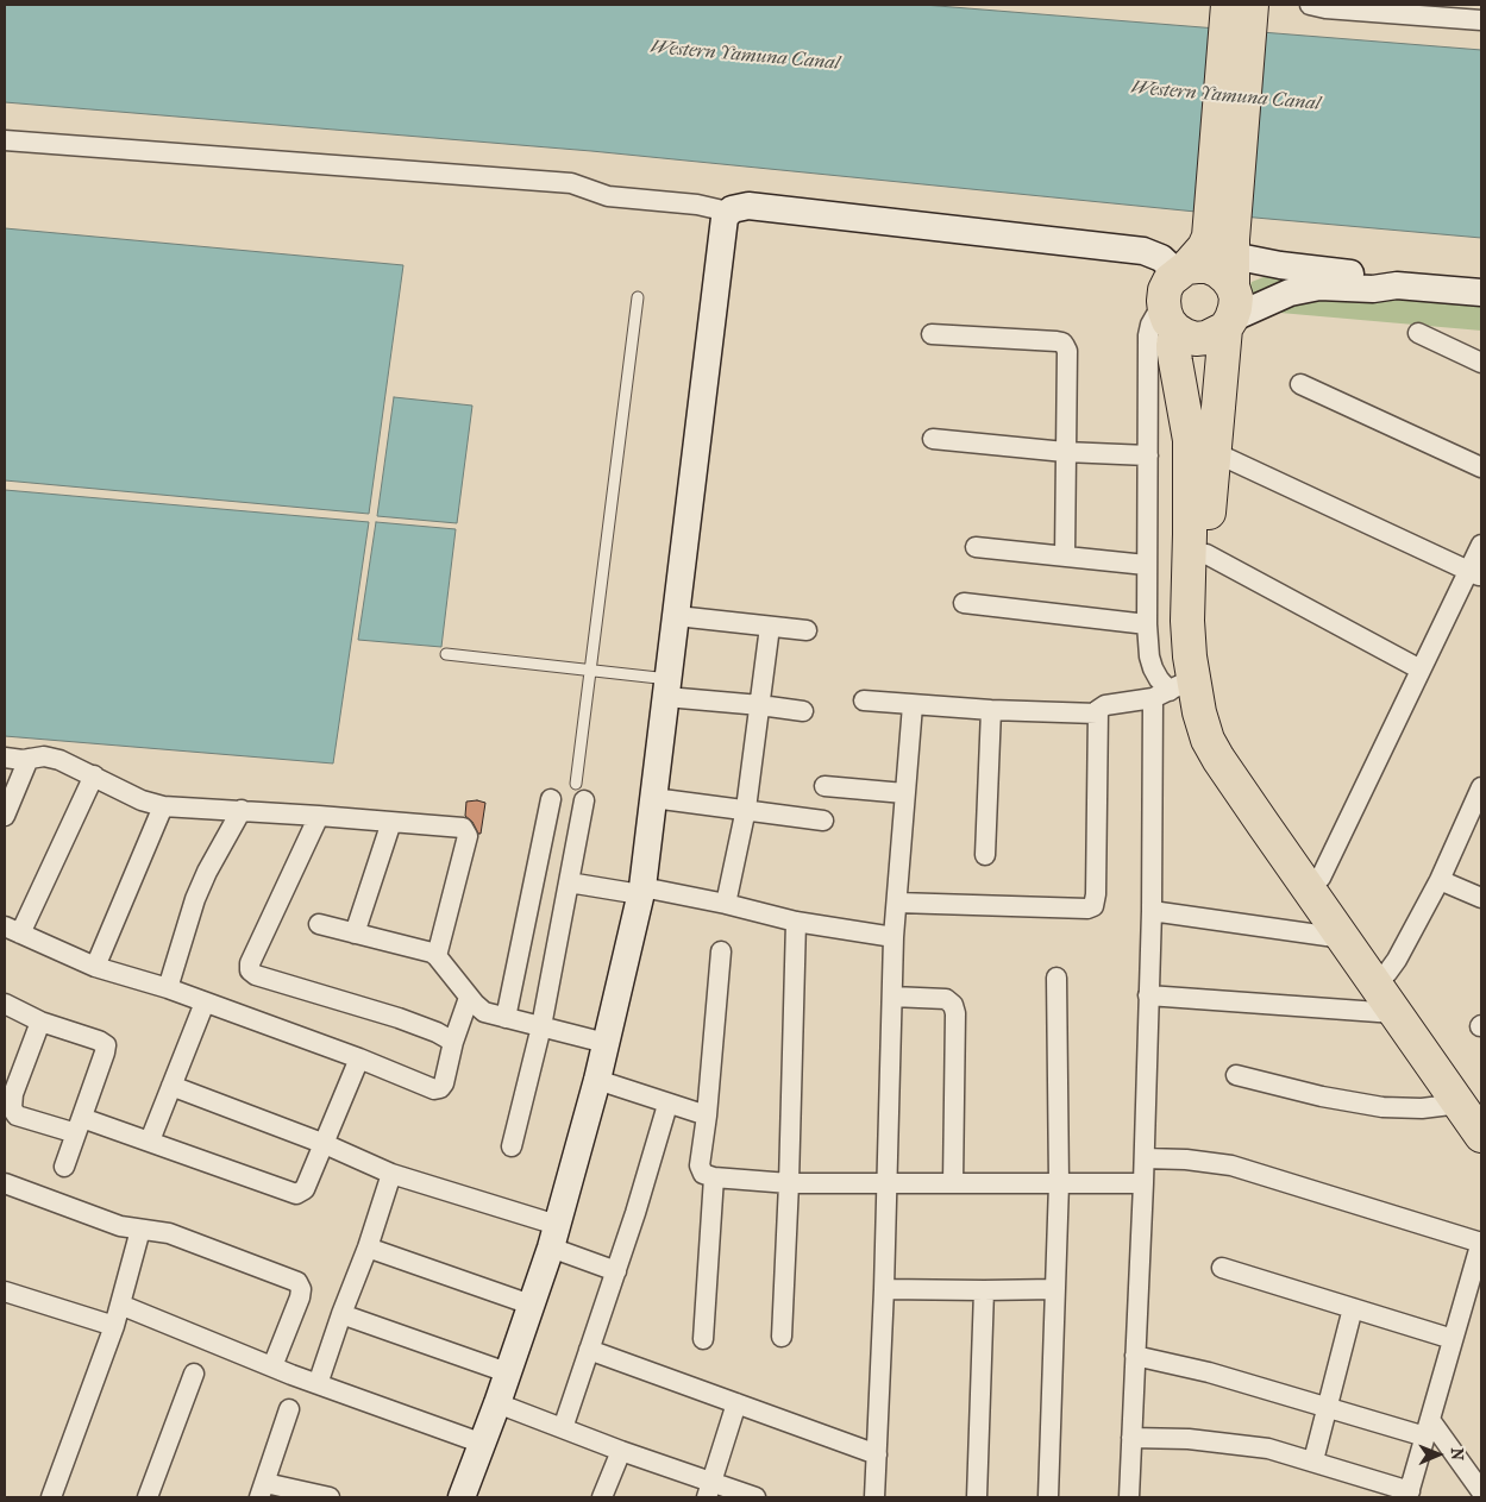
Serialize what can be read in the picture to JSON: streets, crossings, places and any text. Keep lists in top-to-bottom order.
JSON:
{
  "water": ["Western Yamuna Canal"],
  "north": "right"
}
